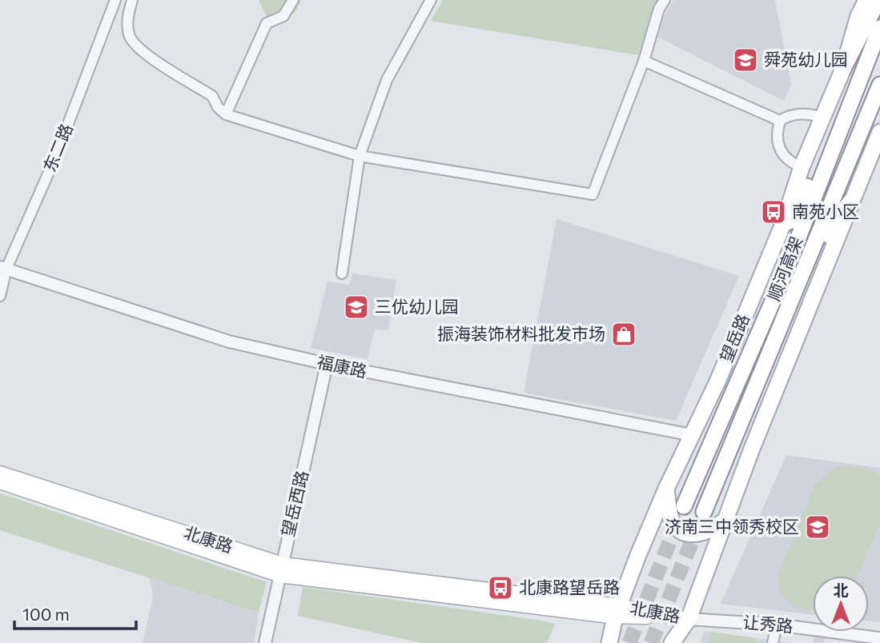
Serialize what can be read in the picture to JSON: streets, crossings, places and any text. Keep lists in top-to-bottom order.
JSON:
{
  "streets": {
    "main road": ["顺河高架", "望岳路", "北康路"],
    "street": [
      "东二路",
      "福康路",
      "望岳西路",
      "让秀路"
    ]
  },
  "crossings": [
    ["东二路", "福康路"],
    ["望岳路", "福康路"],
    ["望岳路", "北康路"],
    ["福康路", "望岳西路"],
    ["望岳西路", "北康路"],
    ["北康路", "让秀路"]
  ],
  "places": {
    "school or university": ["舜苑幼儿园", "三优幼儿园", "济南三中领秀校区"],
    "bus stop": ["南苑小区", "北康路望岳路"],
    "shop": ["振海装饰材料批发市场"]
  },
  "scale_bar": "100 m",
  "north": "top"
}
